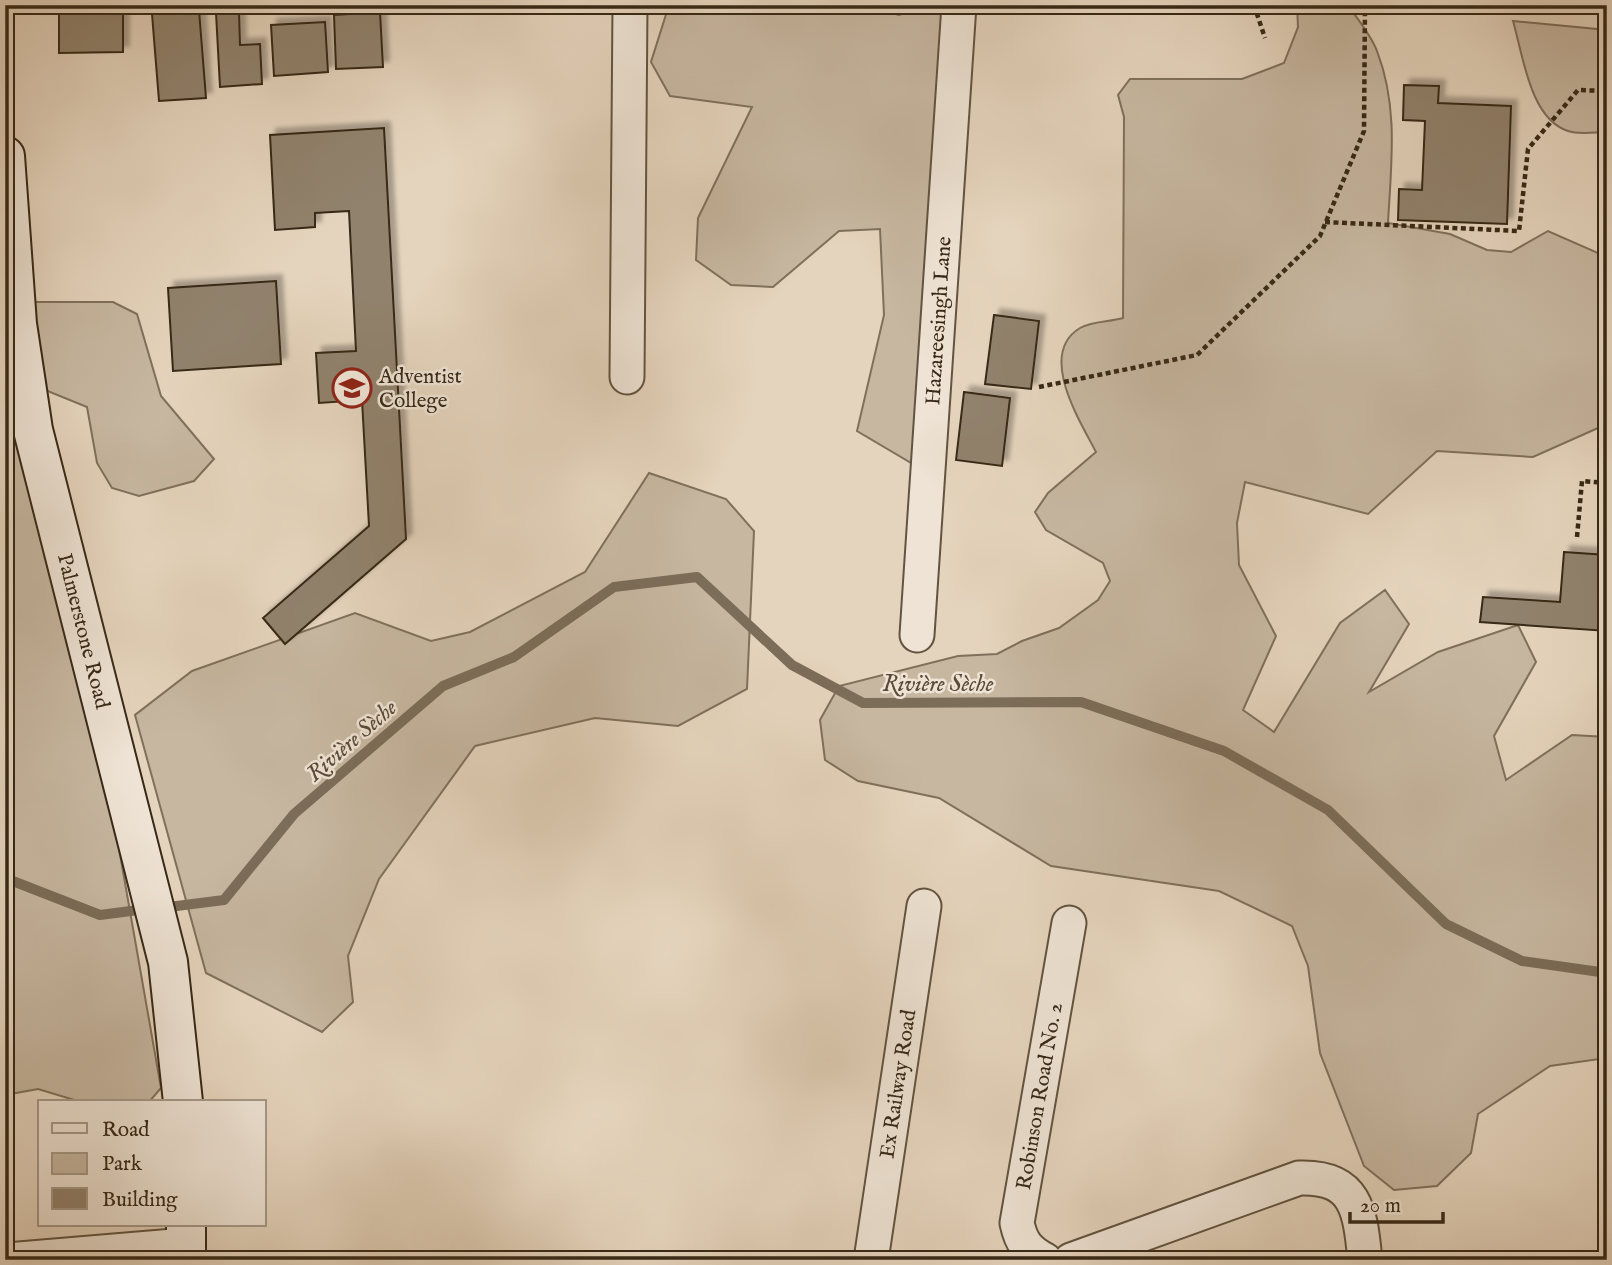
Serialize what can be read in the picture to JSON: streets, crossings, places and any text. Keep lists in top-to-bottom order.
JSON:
{
  "streets": {
    "main road": ["Palmerstone Road"],
    "street": ["Hazareesingh Lane", "Ex Railway Road", "Robinson Road No. 2"]
  },
  "water": ["Rivière Sèche"],
  "places": {
    "school or university": ["Adventist College"]
  },
  "legend": ["Road", "Park", "Building"],
  "scale_bar": "20 m"
}
